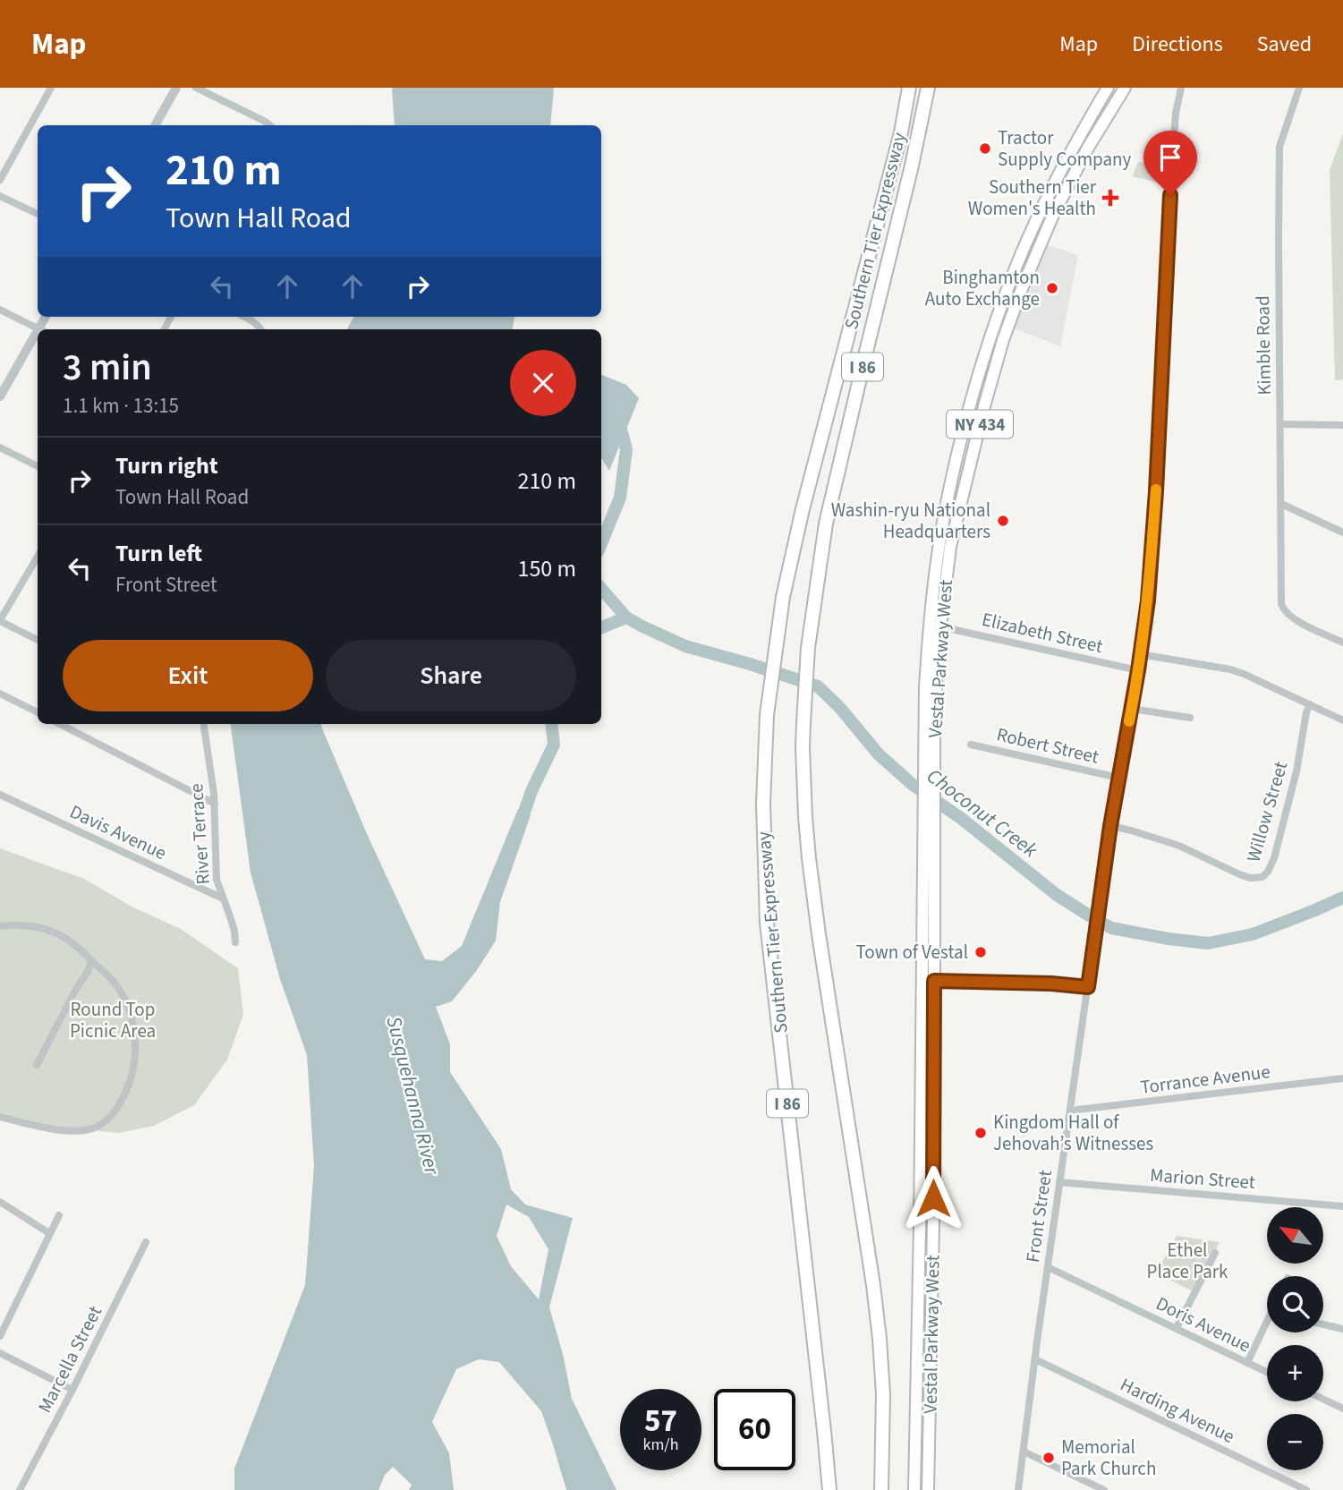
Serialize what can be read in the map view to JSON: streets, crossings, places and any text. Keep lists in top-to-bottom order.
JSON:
{
  "streets": {
    "highway": ["Southern Tier Expressway", "I 86"],
    "main road": ["NY 434", "Vestal Parkway West"],
    "street": [
      "Kimble Road",
      "Elizabeth Street",
      "Robert Street",
      "Willow Street",
      "Davis Avenue",
      "River Terrace",
      "Torrance Avenue",
      "Marion Street",
      "Front Street",
      "Doris Avenue",
      "Marcella Street",
      "Harding Avenue"
    ]
  },
  "crossings": [
    ["Elizabeth Street", "Vestal Parkway West"],
    ["Elizabeth Street", "Front Street"],
    ["Robert Street", "Front Street"],
    ["Willow Street", "Front Street"],
    ["Davis Avenue", "River Terrace"],
    ["Torrance Avenue", "Front Street"],
    ["Marion Street", "Front Street"],
    ["Front Street", "Doris Avenue"],
    ["Front Street", "Harding Avenue"]
  ],
  "water": ["Choconut Creek", "Susquehanna River"],
  "parks": ["Round Top Picnic Area", "Ethel Place Park"],
  "places": {
    "other": [
      "Tractor Supply Company",
      "Binghamton Auto Exchange",
      "Washin-ryu National Headquarters",
      "Town of Vestal",
      "Kingdom Hall of Jehovah’s Witnesses",
      "Memorial Park Church"
    ],
    "health": ["Southern Tier Women's Health"]
  },
  "north": "top left",
  "page": {
    "header": "Map",
    "nav": ["Map", "Directions", "Saved"],
    "turn": ["210 m", "Town Hall Road"],
    "heading": ["3 min", "1.1 km · 13:15"],
    "list": [
      {
        "name": "Turn right",
        "note": "Town Hall Road",
        "value": "210 m"
      },
      {
        "name": "Turn left",
        "note": "Front Street",
        "value": "150 m"
      }
    ],
    "buttons": ["Exit", "Share"],
    "map_buttons": ["+", "−"],
    "speed": "57 km/h",
    "limit": "60"
  }
}
